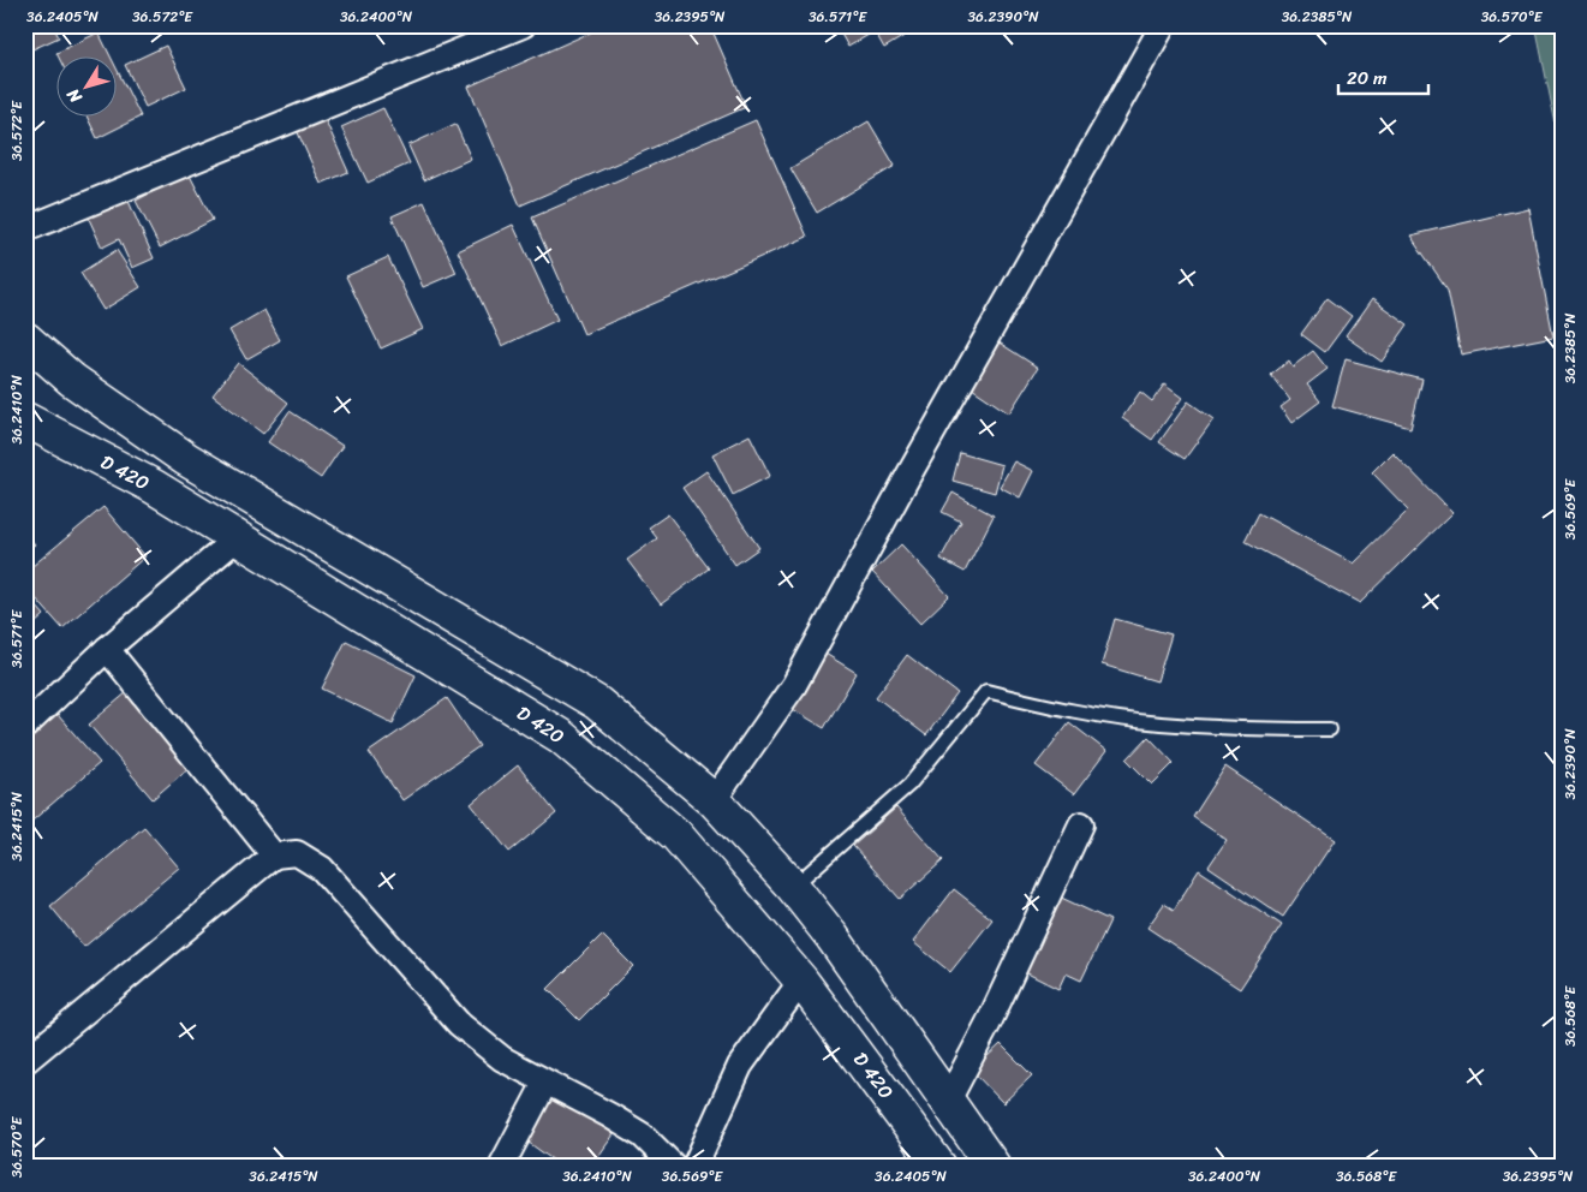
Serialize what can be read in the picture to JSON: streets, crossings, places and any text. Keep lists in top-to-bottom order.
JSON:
{
  "streets": {
    "highway": ["D 420"]
  },
  "scale_bar": "20 m",
  "north": "bottom left",
  "coordinates": [
    "36.2405°N",
    "36.572°E",
    "36.2400°N",
    "36.2395°N",
    "36.571°E",
    "36.2390°N",
    "36.2385°N",
    "36.570°E",
    "36.2410°N",
    "36.569°E",
    "36.2415°N",
    "36.568°E"
  ]
}
